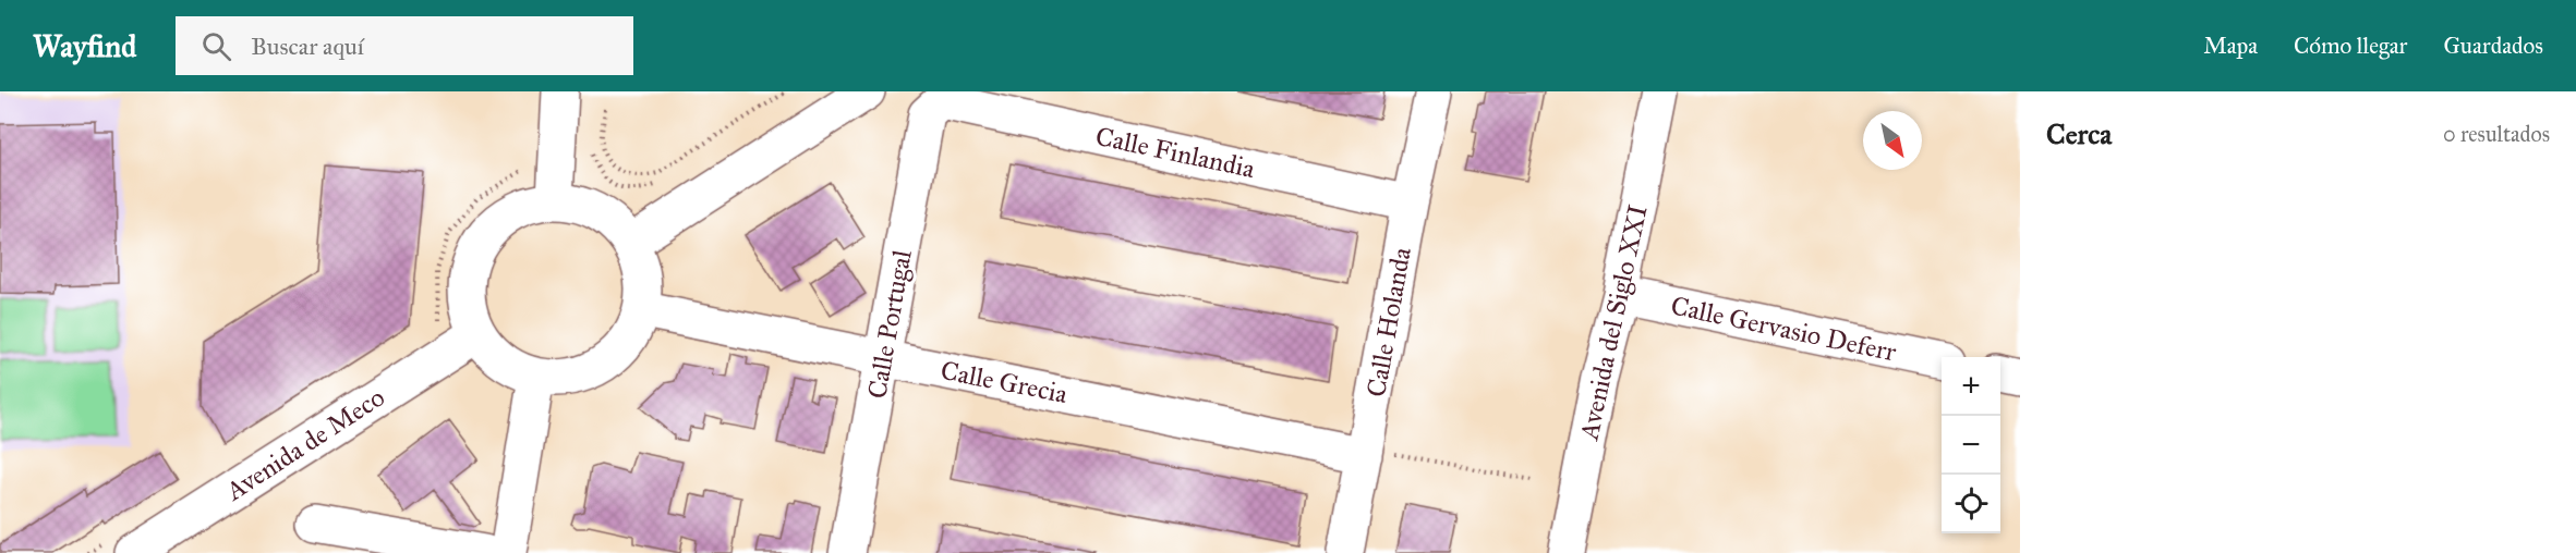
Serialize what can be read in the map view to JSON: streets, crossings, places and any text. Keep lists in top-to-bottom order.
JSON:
{
  "streets": {
    "street": [
      "Calle Finlandia",
      "Calle Holanda",
      "Avenida del Siglo XXI",
      "Calle Portugal",
      "Calle Gervasio Deferr",
      "Calle Grecia",
      "Avenida de Meco"
    ]
  },
  "crossings": [
    ["Calle Finlandia", "Calle Holanda"],
    ["Calle Finlandia", "Calle Portugal"],
    ["Calle Holanda", "Calle Grecia"],
    ["Avenida del Siglo XXI", "Calle Gervasio Deferr"],
    ["Calle Portugal", "Calle Grecia"],
    ["Calle Grecia", "Avenida de Meco"]
  ],
  "north": "bottom right",
  "page": {
    "header": "Wayfind",
    "search": "Buscar aquí",
    "nav": ["Mapa", "Cómo llegar", "Guardados"],
    "heading": ["Cerca", "0 resultados"],
    "map_buttons": ["+", "−"]
  }
}
